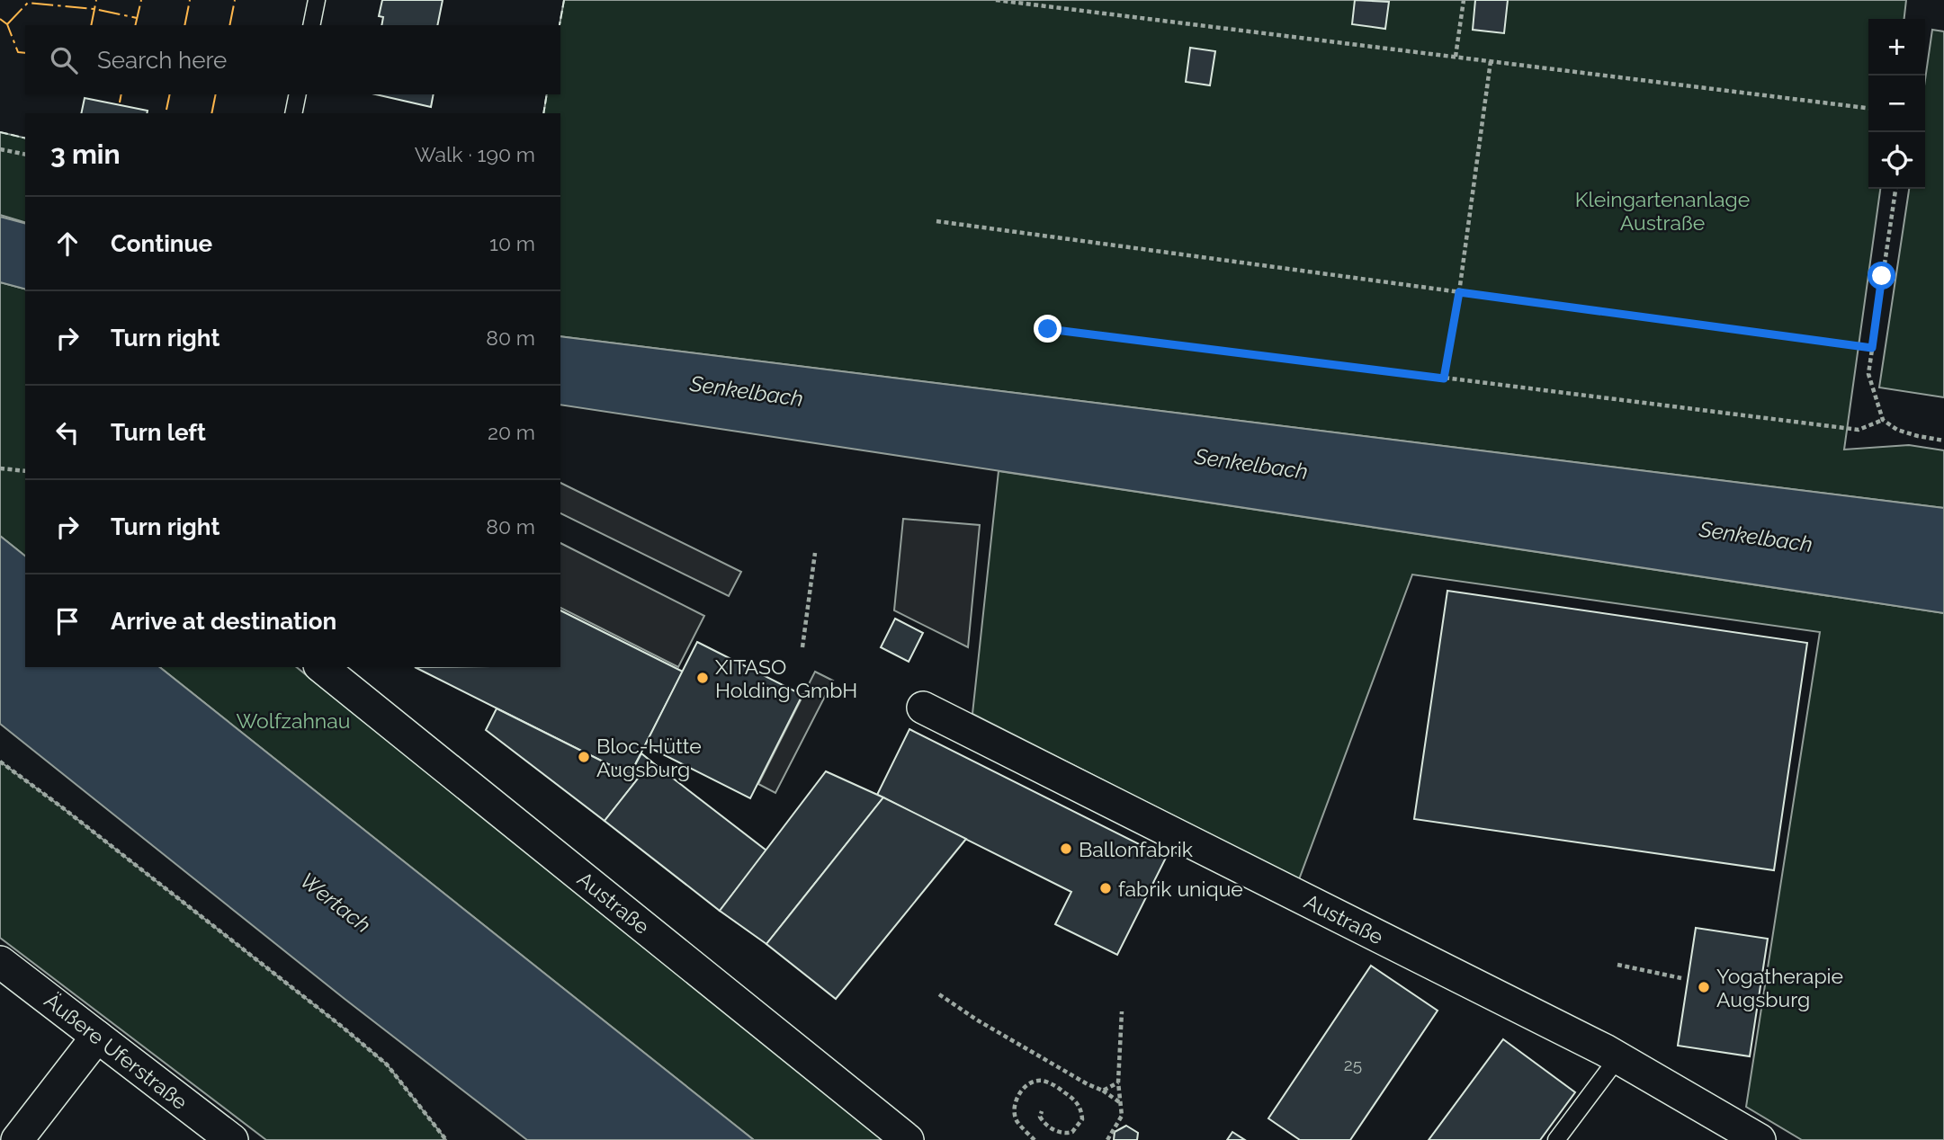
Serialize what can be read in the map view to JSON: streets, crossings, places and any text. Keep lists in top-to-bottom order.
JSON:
{
  "streets": {
    "street": ["Austraße", "Äußere Uferstraße"]
  },
  "water": ["Senkelbach", "Wertach"],
  "parks": ["Kleingartenanlage Austraße", "Wolfzahnau"],
  "places": [
    "XITASO Holding GmbH",
    "Bloc-Hütte Augsburg",
    "Ballonfabrik",
    "fabrik unique",
    "Yogatherapie Augsburg"
  ],
  "house_numbers": ["25"],
  "page": {
    "map_buttons": ["+", "−"],
    "search": "Search here",
    "heading": ["3 min", "Walk · 190 m"],
    "list": [
      ["Continue", "10 m"],
      ["Turn right", "80 m"],
      ["Turn left", "20 m"],
      ["Turn right", "80 m"],
      "Arrive at destination"
    ]
  }
}
